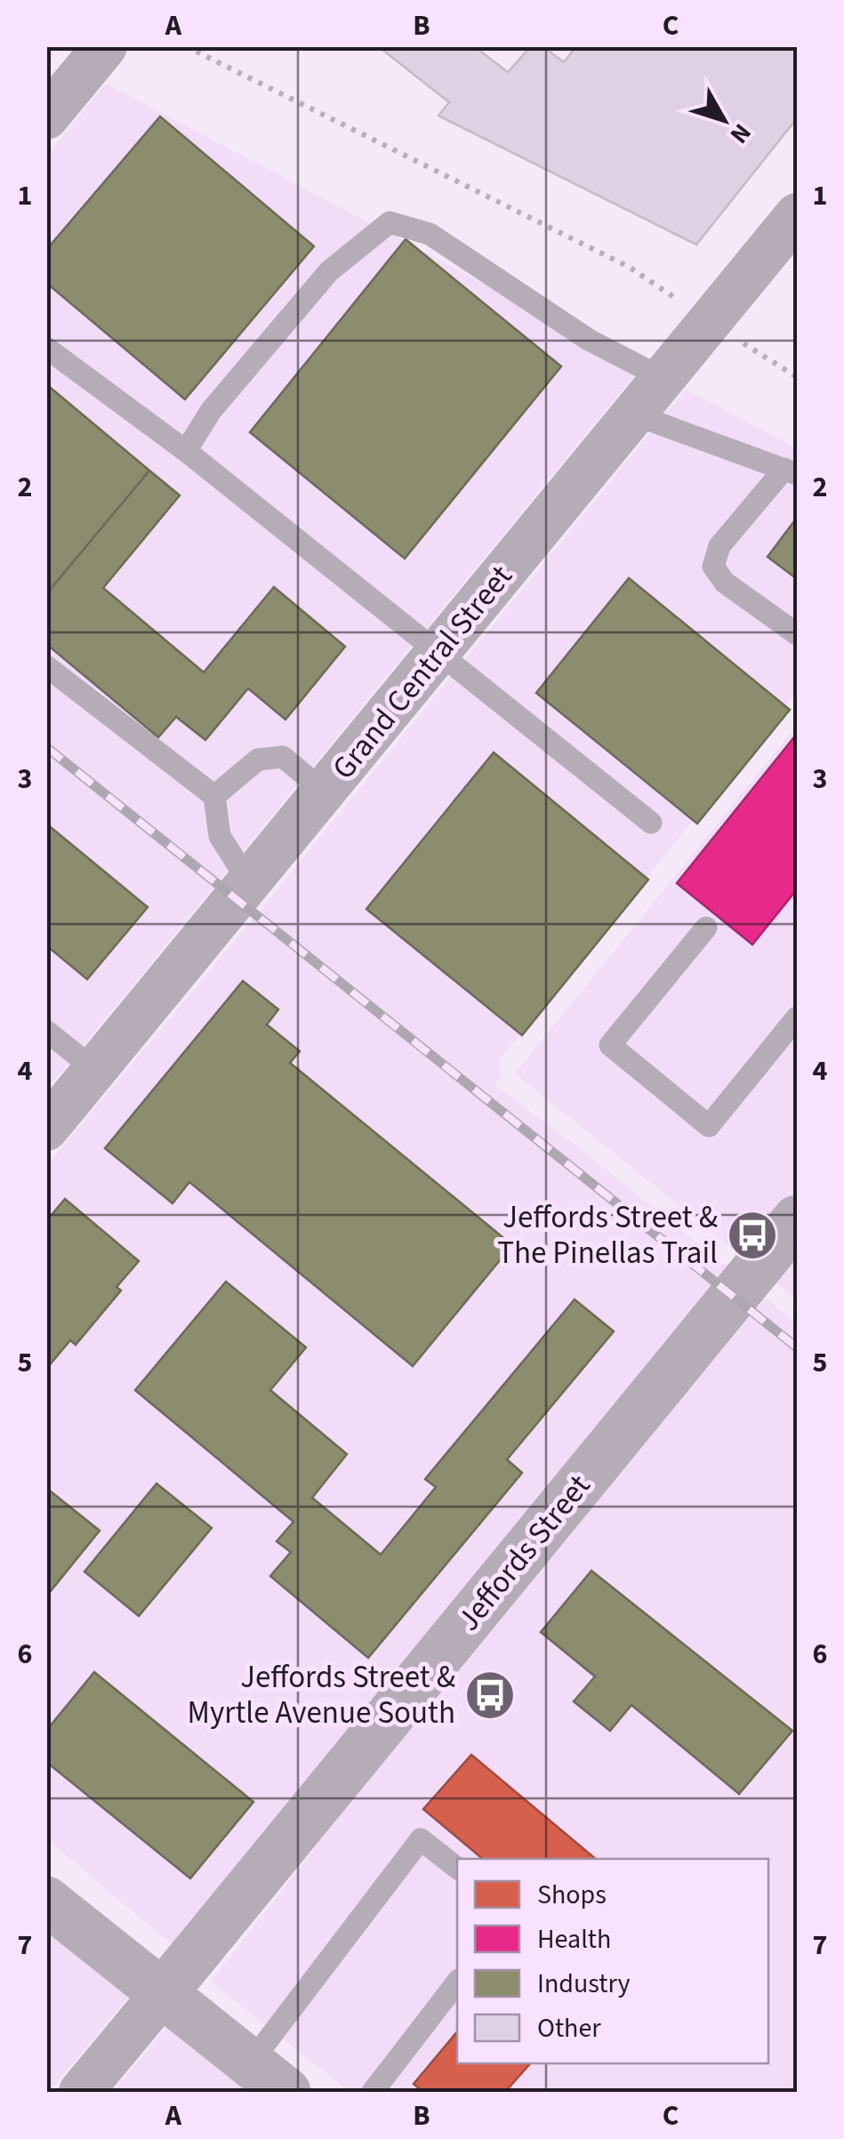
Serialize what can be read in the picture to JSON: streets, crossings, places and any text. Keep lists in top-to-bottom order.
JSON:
{
  "streets": {
    "street": ["Grand Central Street", "Jeffords Street"]
  },
  "places": {
    "bus stop": ["Jeffords Street & The Pinellas Trail", "Jeffords Street & Myrtle Avenue South"]
  },
  "legend": [
    "Shops",
    "Health",
    "Industry",
    "Other"
  ],
  "north": "bottom right",
  "grid": {
    "columns": ["A", "B", "C"],
    "rows": [
      "1",
      "2",
      "3",
      "4",
      "5",
      "6",
      "7"
    ]
  }
}
